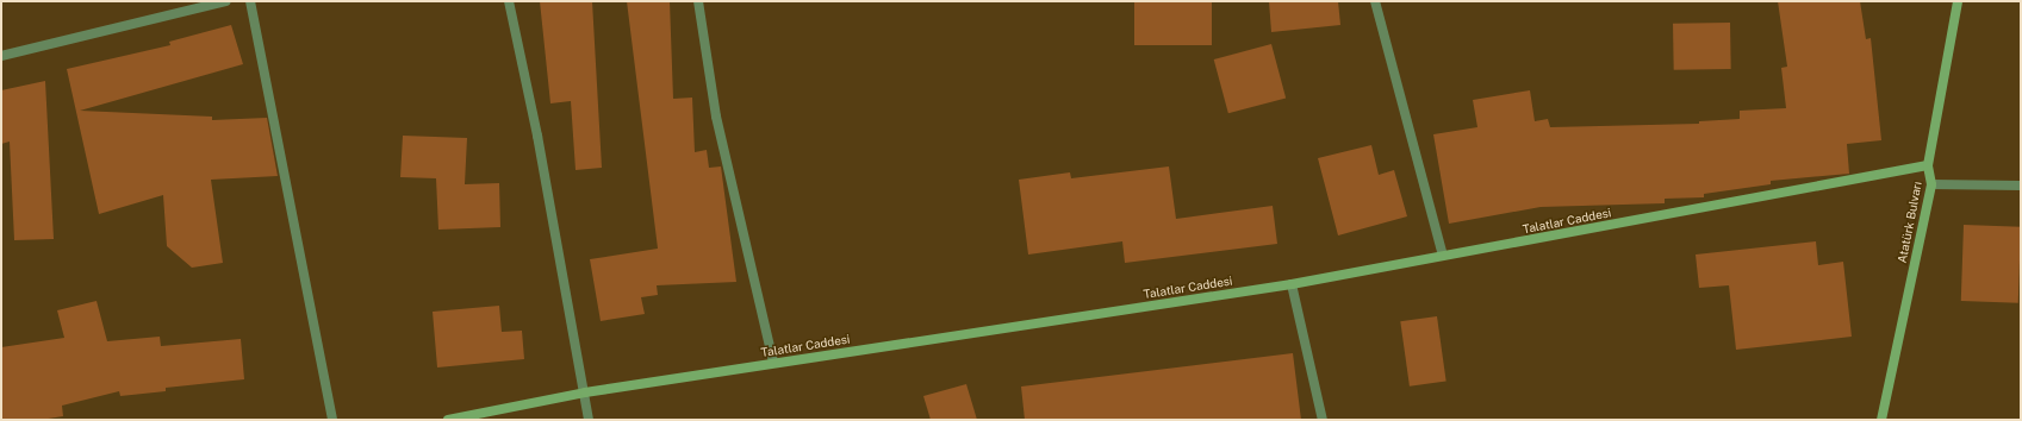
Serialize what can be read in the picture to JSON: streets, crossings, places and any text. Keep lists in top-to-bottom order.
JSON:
{
  "streets": {
    "street": ["Talatlar Caddesi", "Atatürk Bulvarı"]
  },
  "crossings": [
    ["Talatlar Caddesi", "Atatürk Bulvarı"]
  ]
}
